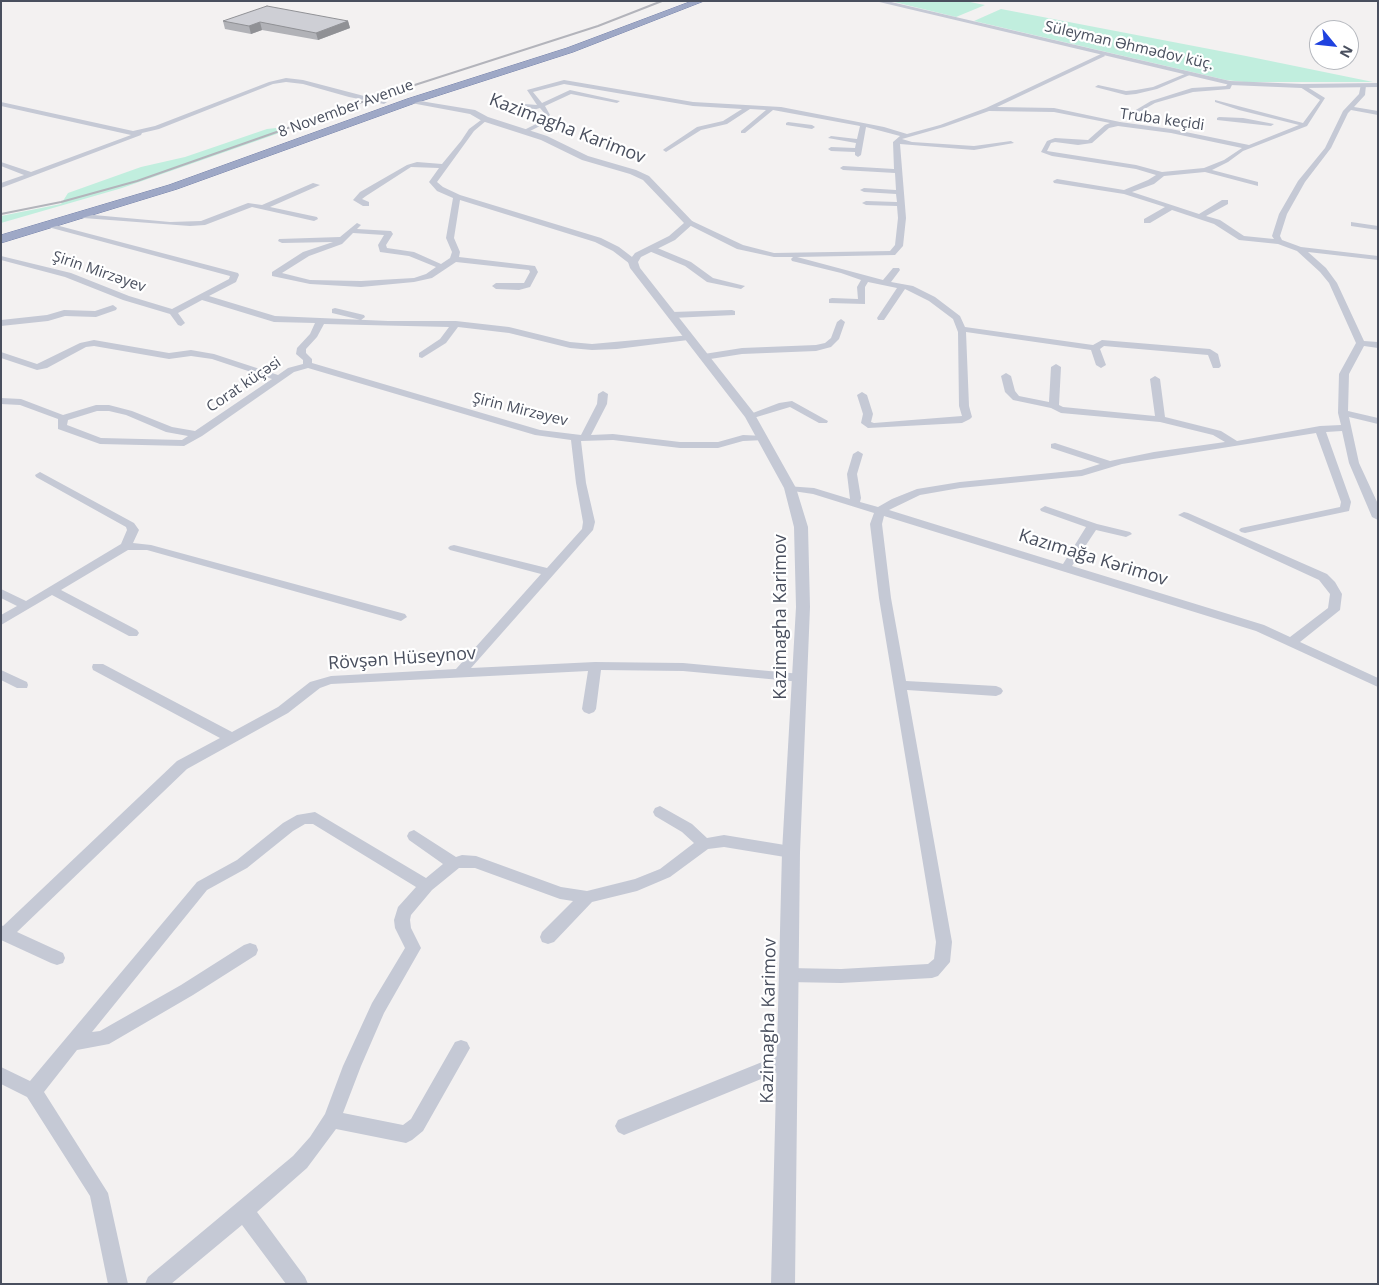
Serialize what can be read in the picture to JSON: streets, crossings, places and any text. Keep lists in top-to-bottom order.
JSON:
{
  "streets": {
    "highway": ["8 November Avenue"],
    "street": [
      "Süleyman Əhmədov küç.",
      "Truba keçidi",
      "Kazimagha Karimov",
      "Şirin Mirzəyev",
      "Corat küçəsi",
      "Kazımağa Kərimov",
      "Rövşən Hüseynov"
    ]
  },
  "crossings": [
    ["8 November Avenue", "Kazimagha Karimov"],
    ["Kazimagha Karimov", "Şirin Mirzəyev"],
    ["Kazimagha Karimov", "Kazımağa Kərimov"],
    ["Kazimagha Karimov", "Rövşən Hüseynov"],
    ["Şirin Mirzəyev", "Corat küçəsi"]
  ],
  "north": "bottom right"
}
